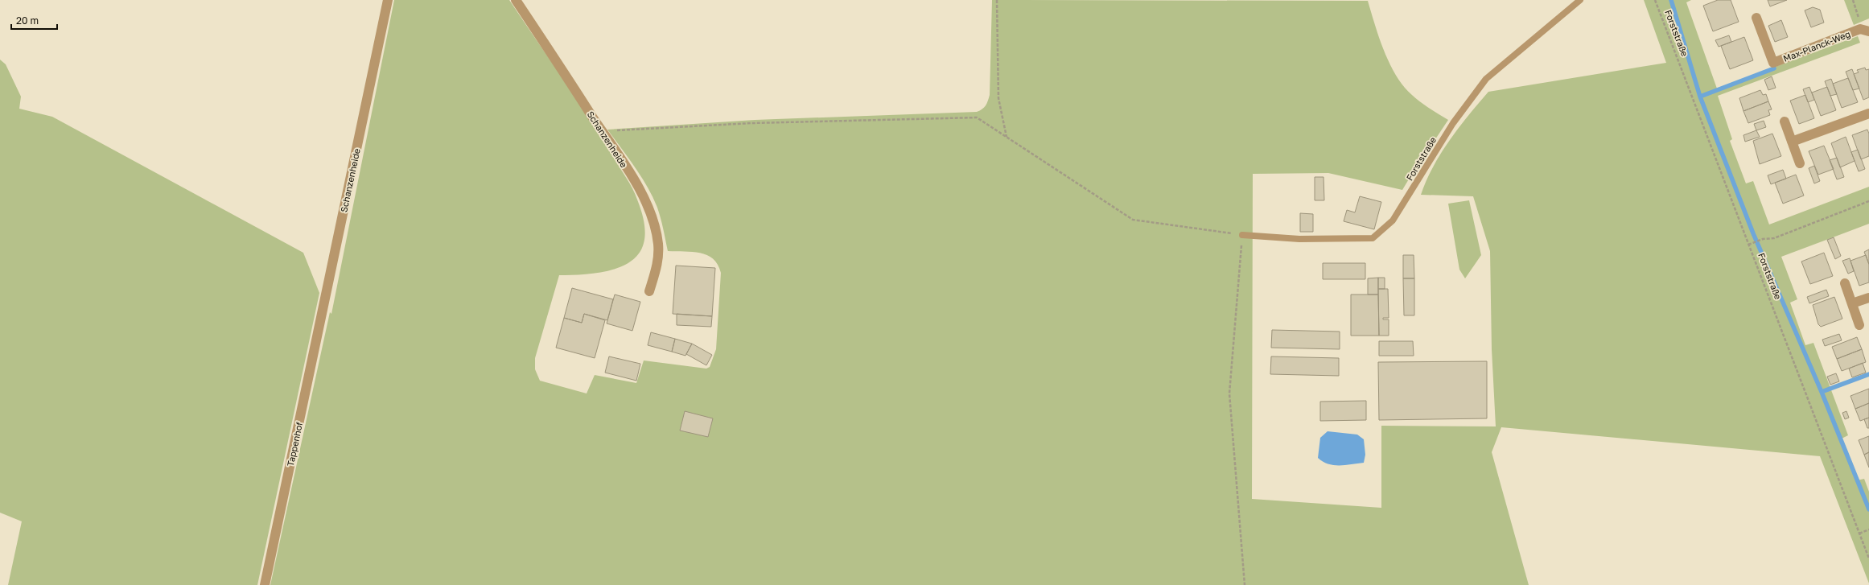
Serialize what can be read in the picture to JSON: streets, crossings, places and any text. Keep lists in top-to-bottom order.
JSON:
{
  "streets": {
    "street": ["Max-Planck-Weg", "Schanzenheide", "Tappenhof"],
    "lane": ["Forststraße"]
  },
  "crossings": [
    ["Schanzenheide", "Tappenhof"]
  ],
  "scale_bar": "20 m"
}
